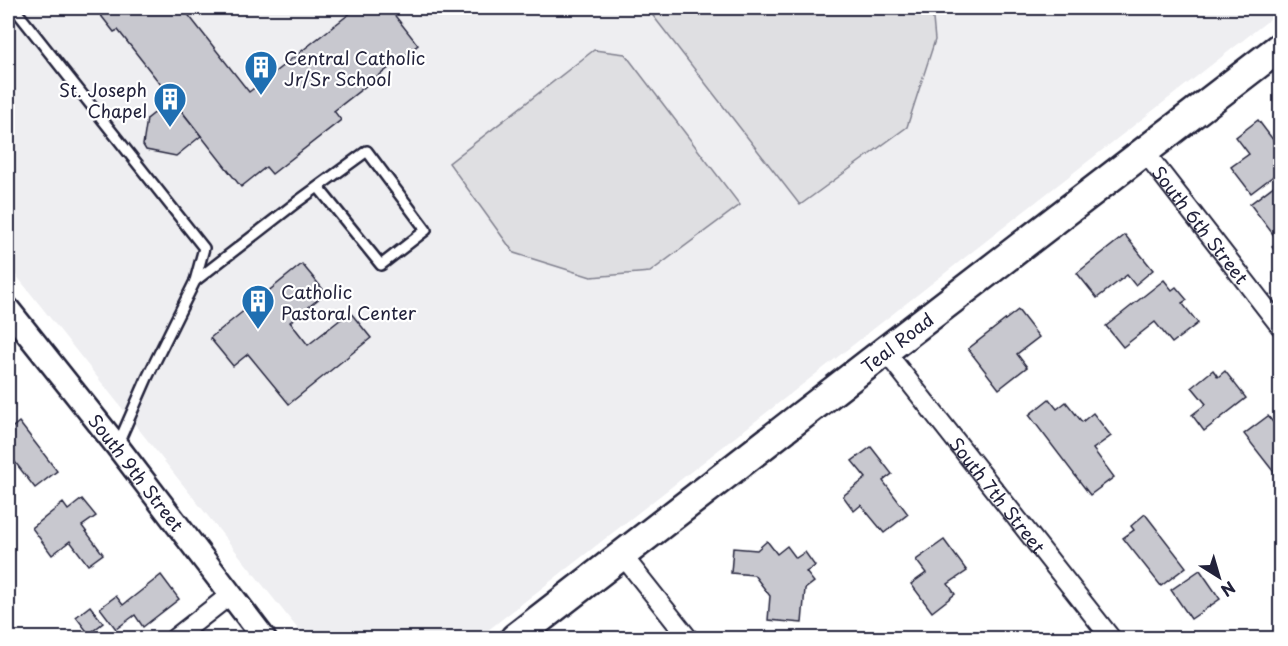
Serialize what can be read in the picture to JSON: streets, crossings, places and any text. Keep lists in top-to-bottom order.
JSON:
{
  "streets": {
    "main road": ["Teal Road"],
    "street": ["South 6th Street", "South 9th Street", "South 7th Street"]
  },
  "crossings": [
    ["South 6th Street", "Teal Road"],
    ["Teal Road", "South 7th Street"]
  ],
  "places": {
    "building": ["Central Catholic Jr/Sr School", "St. Joseph Chapel", "Catholic Pastoral Center"]
  },
  "north": "bottom right"
}
